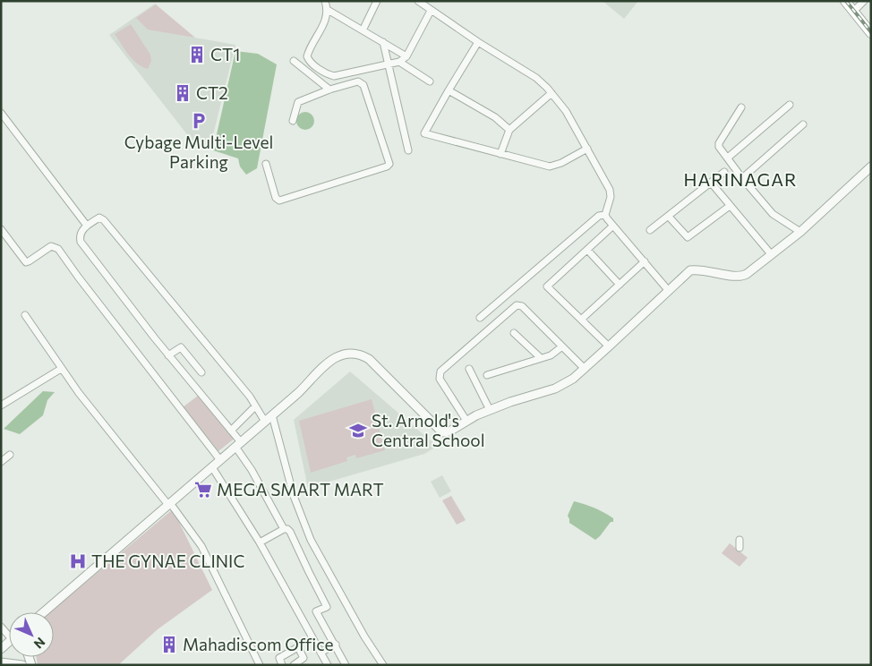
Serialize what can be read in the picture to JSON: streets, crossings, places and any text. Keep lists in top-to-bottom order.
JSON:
{
  "districts": ["HARINAGAR"],
  "places": {
    "building": ["CT1", "CT2", "Mahadiscom Office"],
    "parking": ["Cybage Multi-Level Parking"],
    "school or university": ["St. Arnold's Central School"],
    "supermarket": ["MEGA SMART MART"],
    "hospital": ["THE GYNAE CLINIC"]
  },
  "north": "bottom right"
}
